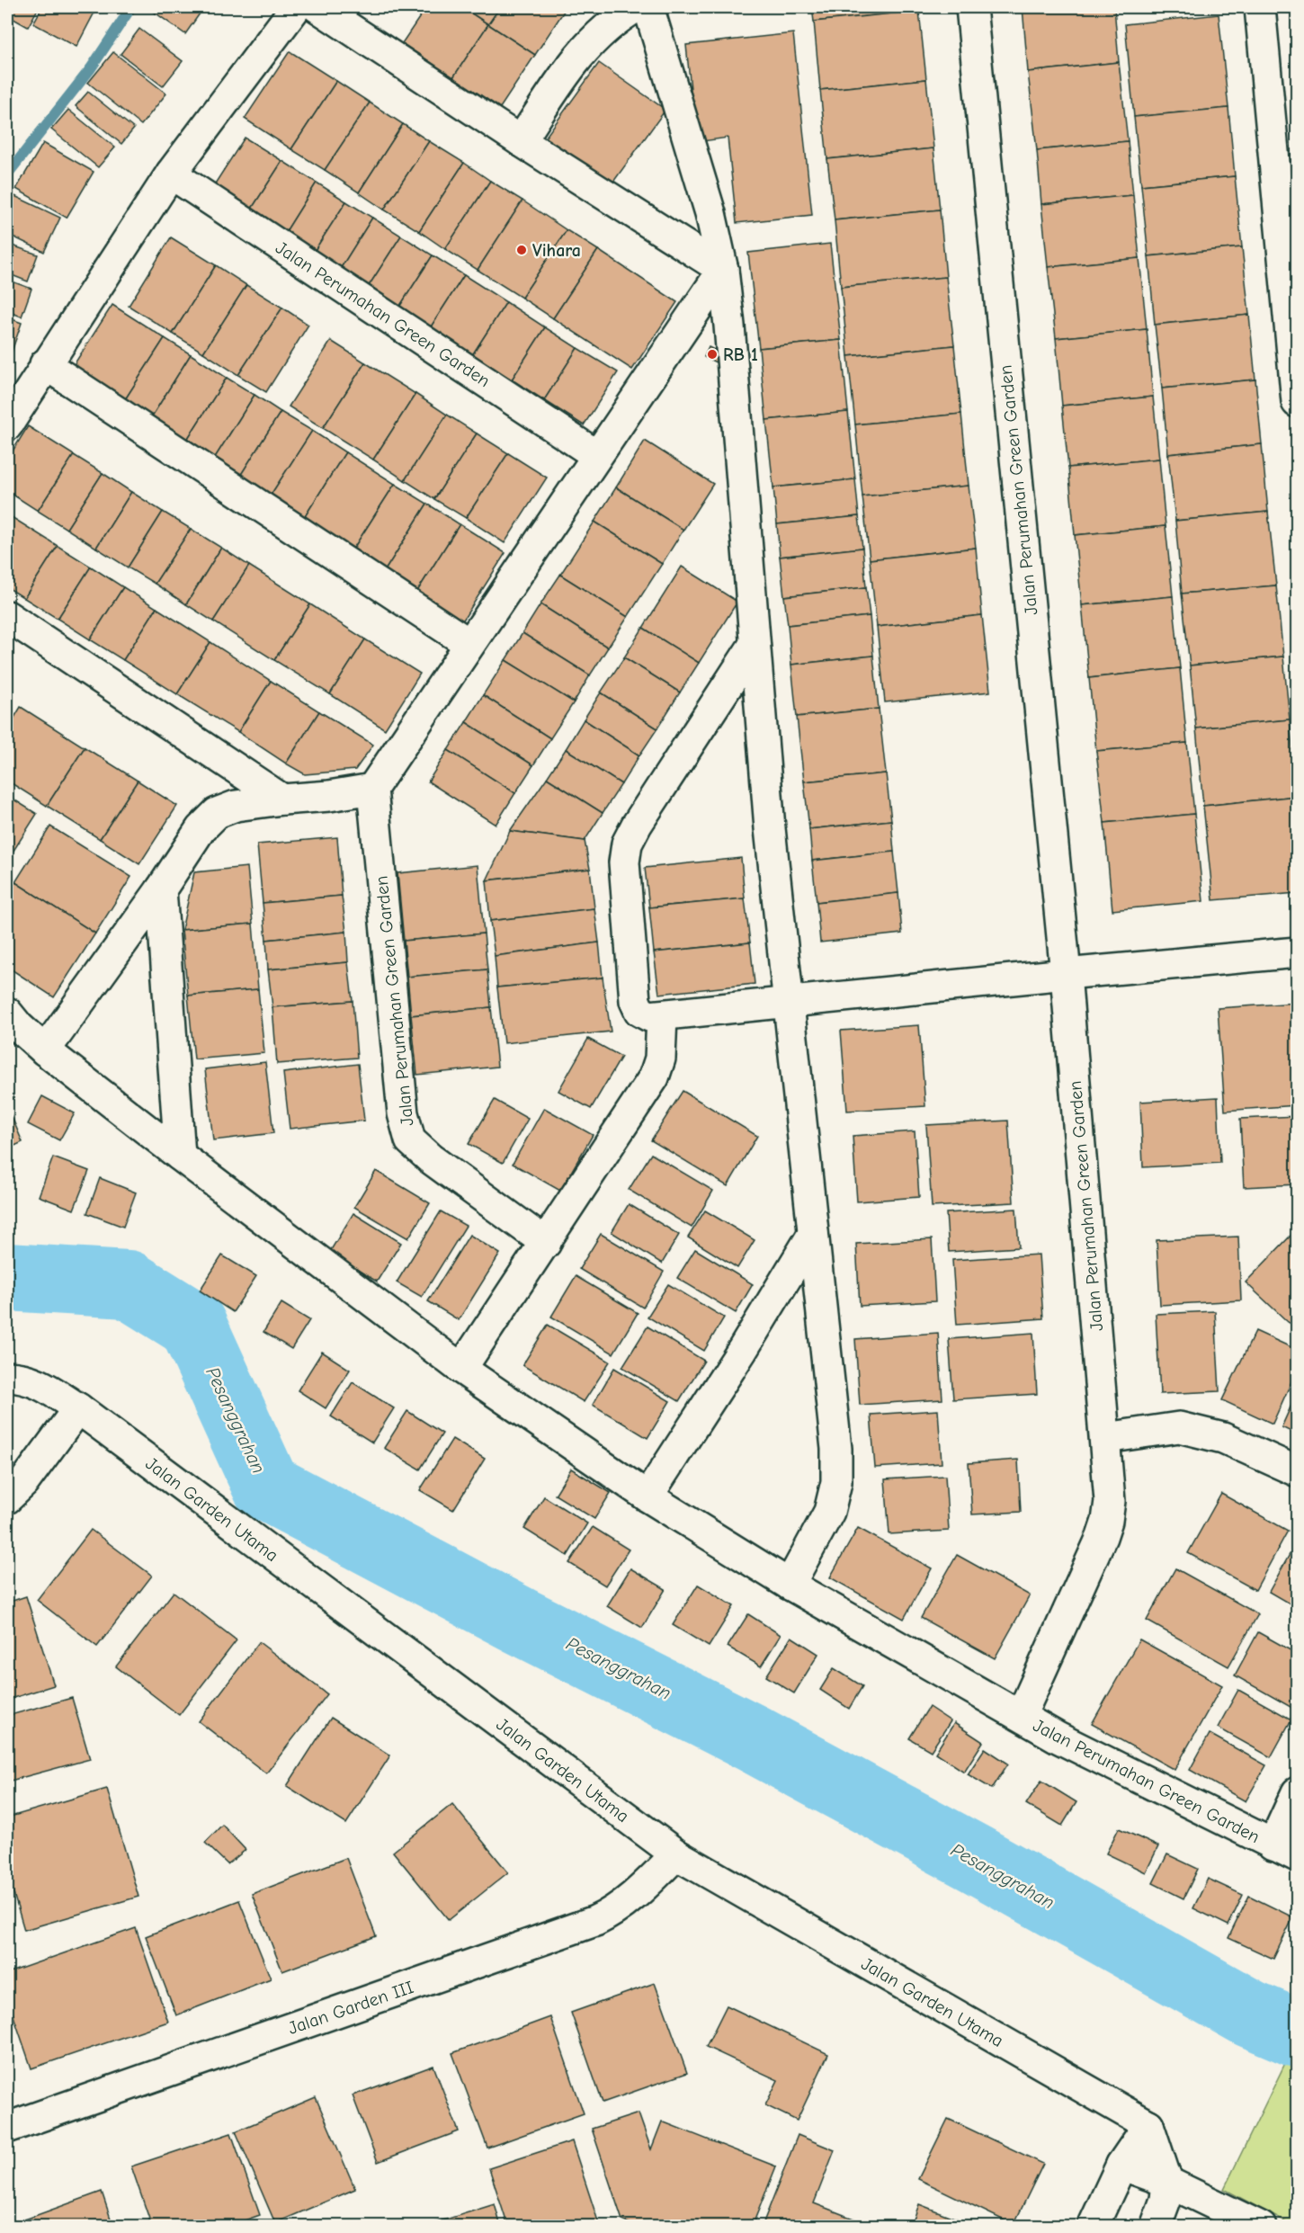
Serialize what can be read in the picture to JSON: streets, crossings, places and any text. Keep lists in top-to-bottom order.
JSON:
{
  "streets": {
    "street": ["Jalan Perumahan Green Garden", "Jalan Garden Utama", "Jalan Garden III"]
  },
  "crossings": [
    ["Jalan Garden Utama", "Jalan Garden III"]
  ],
  "water": ["Pesanggrahan"],
  "places": ["Vihara", "RB 1"]
}
